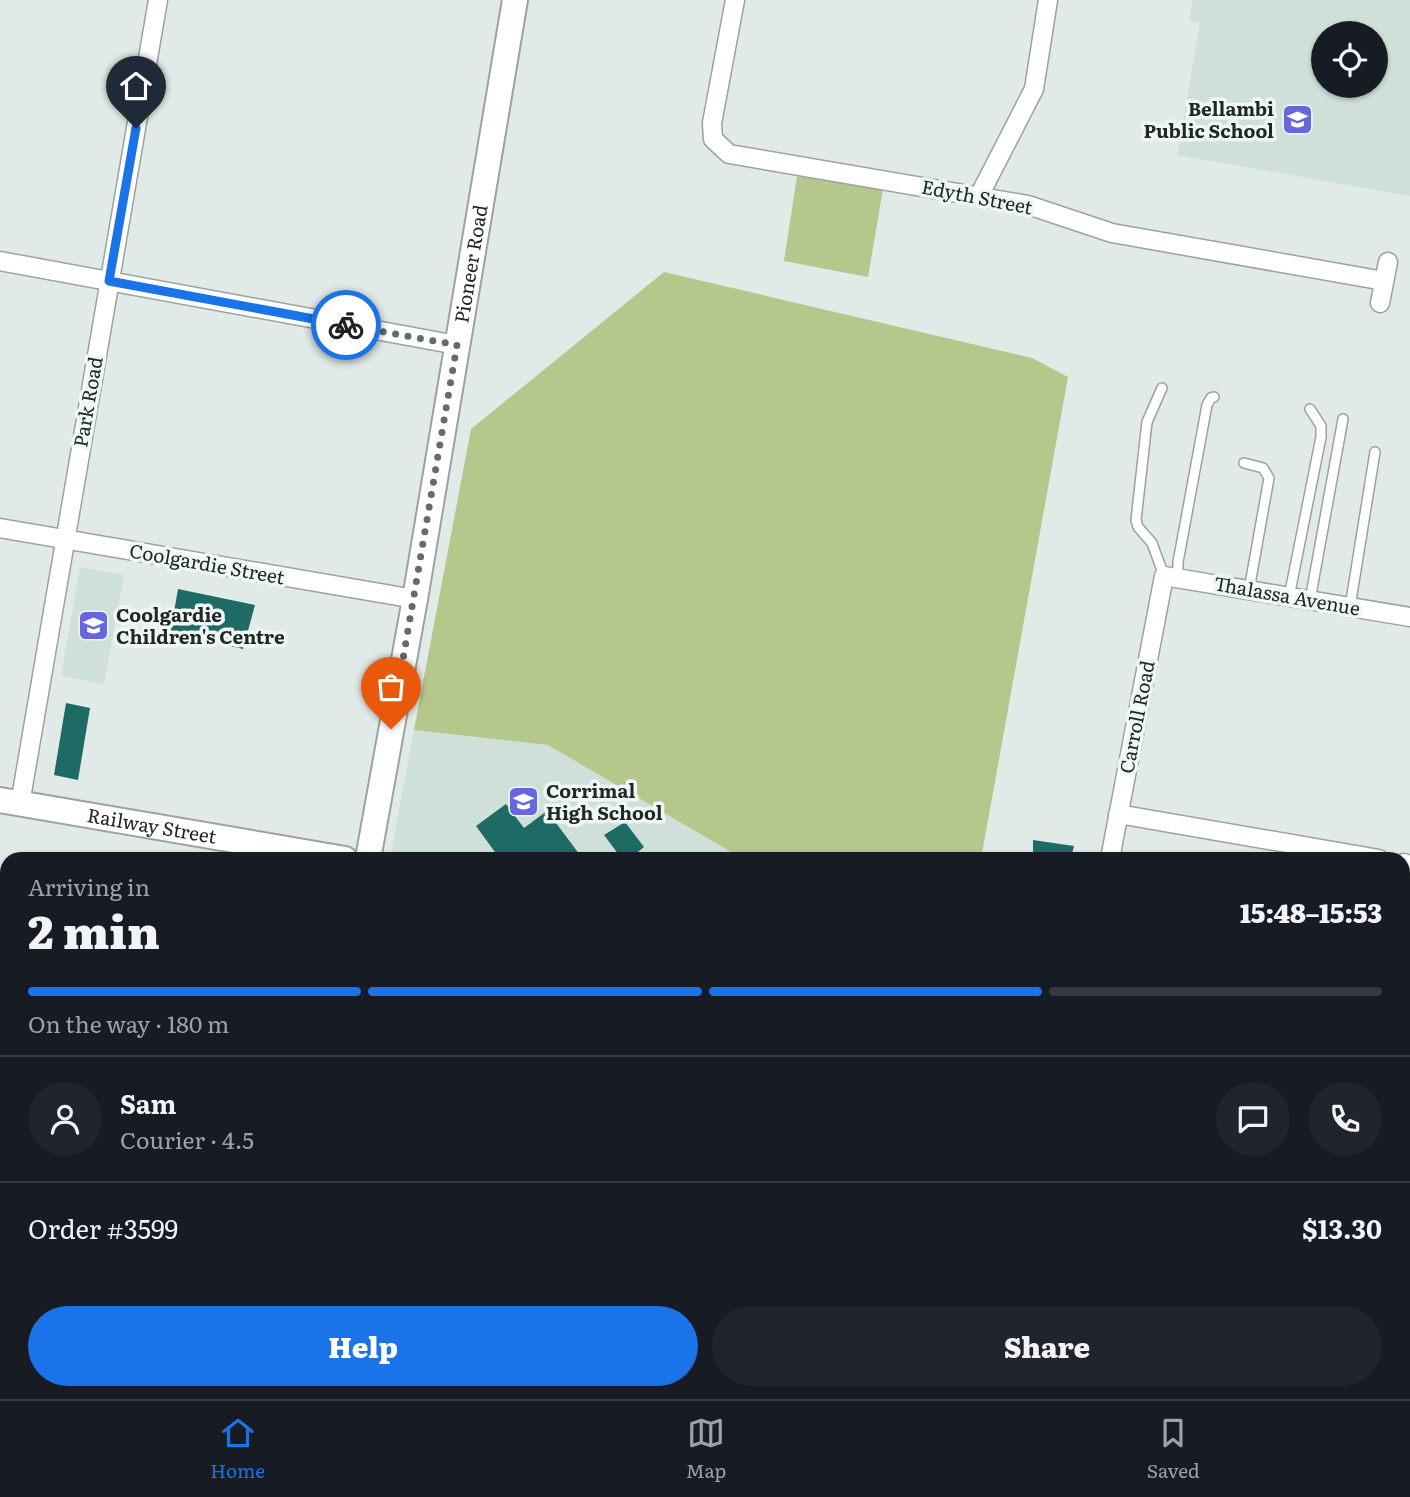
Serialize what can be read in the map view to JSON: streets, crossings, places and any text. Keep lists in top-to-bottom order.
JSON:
{
  "streets": {
    "main road": ["Pioneer Road", "Railway Street"],
    "street": [
      "Edyth Street",
      "Park Road",
      "Coolgardie Street",
      "Thalassa Avenue",
      "Carroll Road"
    ]
  },
  "crossings": [
    ["Pioneer Road", "Coolgardie Street"],
    ["Park Road", "Coolgardie Street"],
    ["Park Road", "Railway Street"],
    ["Thalassa Avenue", "Carroll Road"]
  ],
  "places": {
    "school or university": ["Bellambi Public School", "Coolgardie Children's Centre", "Corrimal High School"]
  },
  "page": {
    "heading": ["2 min", "Arriving in", "15:48–15:53"],
    "panel": [
      "Sam",
      "Courier · 4.5",
      "Order #3599",
      "$13.30"
    ],
    "bar": "On the way · 180 m",
    "buttons": ["Help", "Share"],
    "tabs": ["Home", "Map", "Saved"]
  }
}
